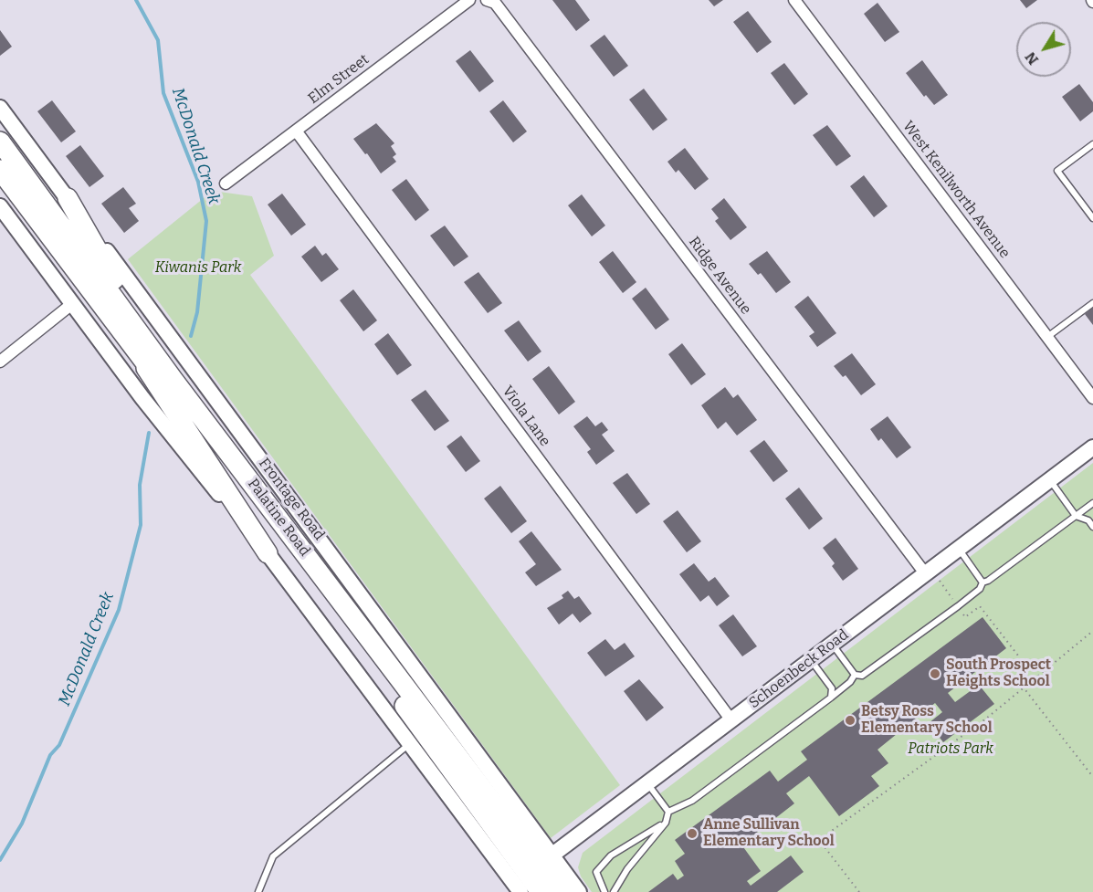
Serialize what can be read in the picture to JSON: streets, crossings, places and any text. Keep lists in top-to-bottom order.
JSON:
{
  "streets": {
    "highway": ["Palatine Road"],
    "street": [
      "Elm Street",
      "West Kenilworth Avenue",
      "Ridge Avenue",
      "Viola Lane",
      "Frontage Road",
      "Schoenbeck Road"
    ]
  },
  "crossings": [
    ["Elm Street", "Viola Lane"],
    ["Ridge Avenue", "Schoenbeck Road"],
    ["Viola Lane", "Schoenbeck Road"],
    ["Frontage Road", "Palatine Road"],
    ["Frontage Road", "Schoenbeck Road"],
    ["Palatine Road", "Schoenbeck Road"]
  ],
  "water": ["McDonald Creek"],
  "parks": ["Kiwanis Park", "Patriots Park"],
  "places": ["South Prospect Heights School", "Betsy Ross Elementary School", "Anne Sullivan Elementary School"],
  "north": "bottom left"
}
